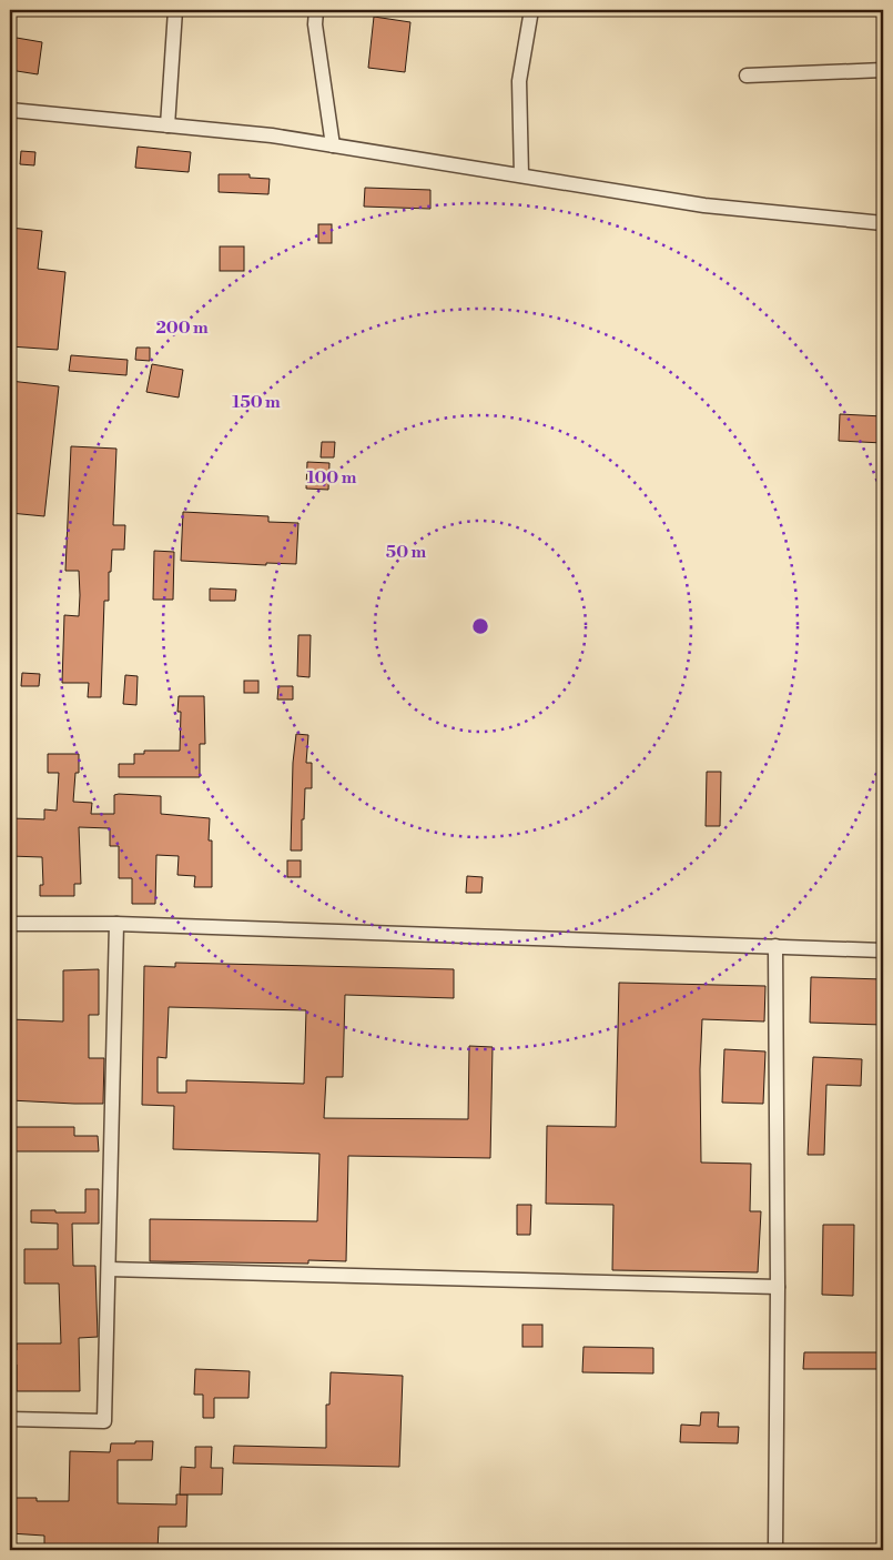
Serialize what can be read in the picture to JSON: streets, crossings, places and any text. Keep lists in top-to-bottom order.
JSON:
{
  "rings": [
    "200 m",
    "150 m",
    "100 m",
    "50 m"
  ]
}
